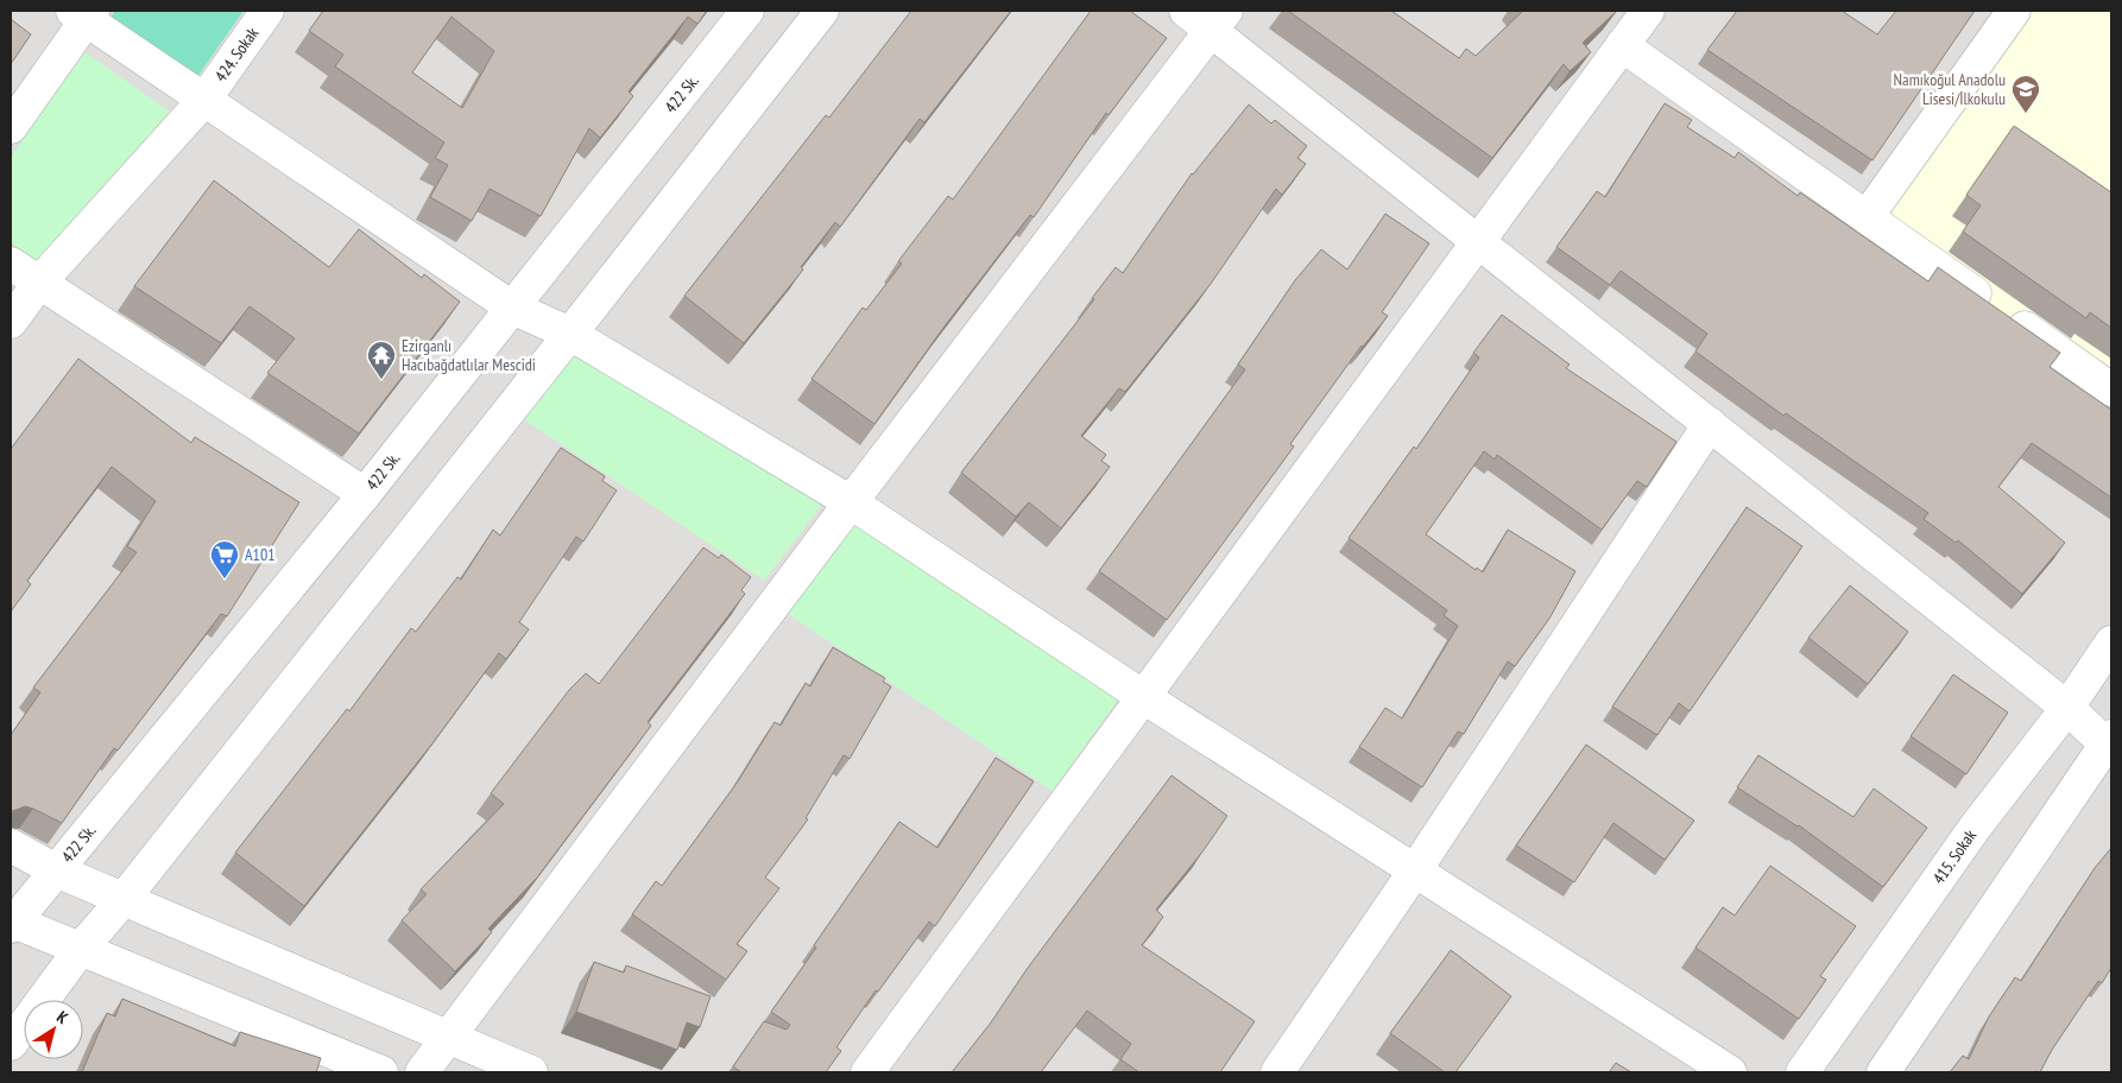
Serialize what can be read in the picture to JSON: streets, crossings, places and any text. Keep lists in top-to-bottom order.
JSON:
{
  "streets": {
    "street": ["424. Sokak", "422 Sk.", "415. Sokak"]
  },
  "places": {
    "school or university": ["Namıkoğul Anadolu Lisesi/İlkokulu"],
    "temple": ["Ezirganlı Hacıbağdatlılar Mescidi"],
    "supermarket": ["A101"]
  },
  "north": "top right"
}
